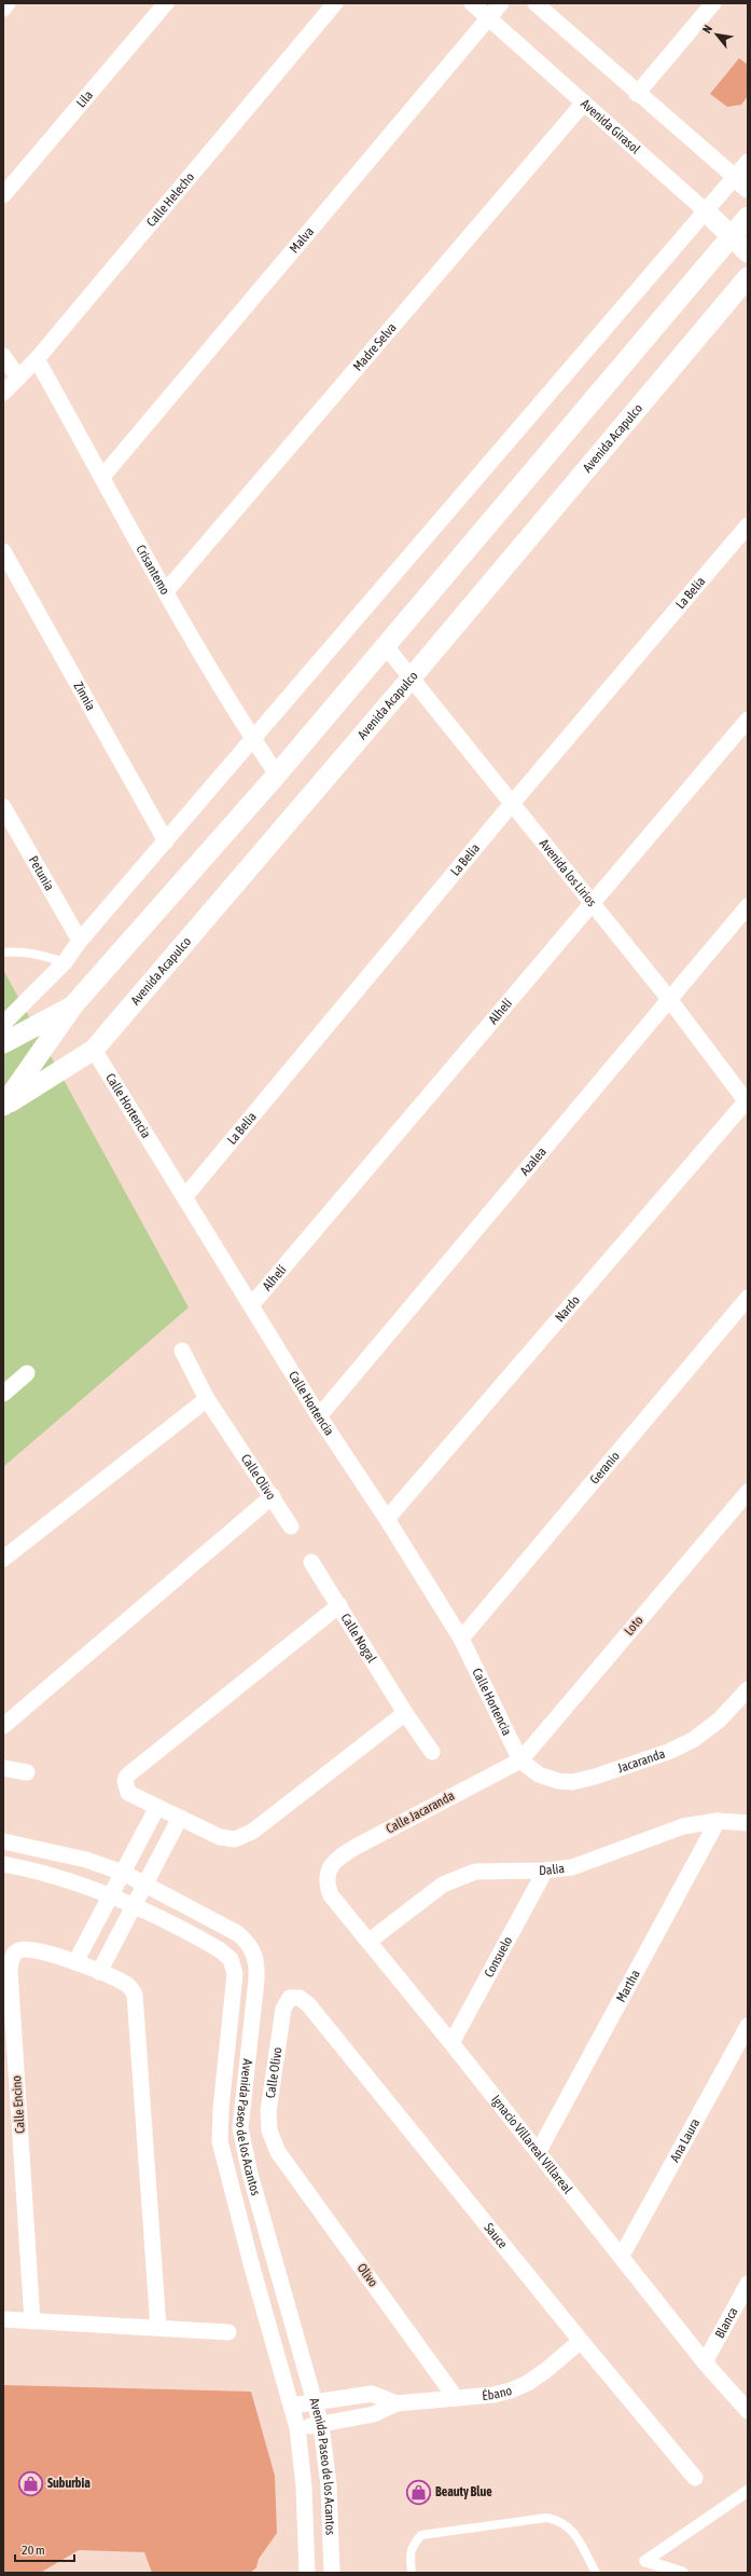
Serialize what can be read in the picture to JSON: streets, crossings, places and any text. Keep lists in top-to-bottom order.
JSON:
{
  "streets": {
    "street": [
      "Lila",
      "Avenida Girasol",
      "Calle Helecho",
      "Malva",
      "Madre Selva",
      "Avenida Acapulco",
      "Crisantemo",
      "La Belia",
      "Zinnia",
      "Avenida los Lirios",
      "Petunia",
      "Alhelí",
      "Calle Hortencia",
      "Azalea",
      "Nardo",
      "Geranio",
      "Calle Olivo",
      "Loto",
      "Calle Nogal",
      "Jacaranda",
      "Calle Jacaranda",
      "Dalia",
      "Consuelo",
      "Martha",
      "Calle Encino",
      "Avenida Paseo de los Acantos",
      "Ana Laura",
      "Ignacio Villareal Villareal",
      "Sauce",
      "Olivo",
      "Blanca",
      "Ébano"
    ]
  },
  "crossings": [
    ["Avenida Girasol", "Malva"],
    ["Avenida Girasol", "Madre Selva"],
    ["Calle Helecho", "Crisantemo"],
    ["Malva", "Crisantemo"],
    ["Madre Selva", "Crisantemo"],
    ["Avenida Acapulco", "Avenida los Lirios"],
    ["Avenida Acapulco", "Calle Hortencia"],
    ["La Belia", "Avenida los Lirios"],
    ["La Belia", "Calle Hortencia"],
    ["Avenida los Lirios", "Alhelí"],
    ["Avenida los Lirios", "Azalea"],
    ["Avenida los Lirios", "Nardo"],
    ["Alhelí", "Calle Hortencia"],
    ["Calle Hortencia", "Azalea"],
    ["Calle Hortencia", "Nardo"],
    ["Calle Hortencia", "Geranio"],
    ["Calle Hortencia", "Loto"],
    ["Calle Hortencia", "Jacaranda"],
    ["Calle Hortencia", "Calle Jacaranda"],
    ["Calle Olivo", "Sauce"],
    ["Calle Olivo", "Olivo"],
    ["Loto", "Jacaranda"],
    ["Loto", "Calle Jacaranda"],
    ["Jacaranda", "Calle Jacaranda"],
    ["Calle Jacaranda", "Ignacio Villareal Villareal"],
    ["Dalia", "Consuelo"],
    ["Dalia", "Martha"],
    ["Dalia", "Ignacio Villareal Villareal"],
    ["Consuelo", "Ignacio Villareal Villareal"],
    ["Martha", "Ignacio Villareal Villareal"],
    ["Avenida Paseo de los Acantos", "Ébano"],
    ["Ana Laura", "Ignacio Villareal Villareal"],
    ["Ignacio Villareal Villareal", "Blanca"],
    ["Sauce", "Ébano"],
    ["Olivo", "Ébano"]
  ],
  "places": {
    "shop": ["Suburbia", "Beauty Blue"]
  },
  "scale_bar": "20 m",
  "north": "top left"
}
